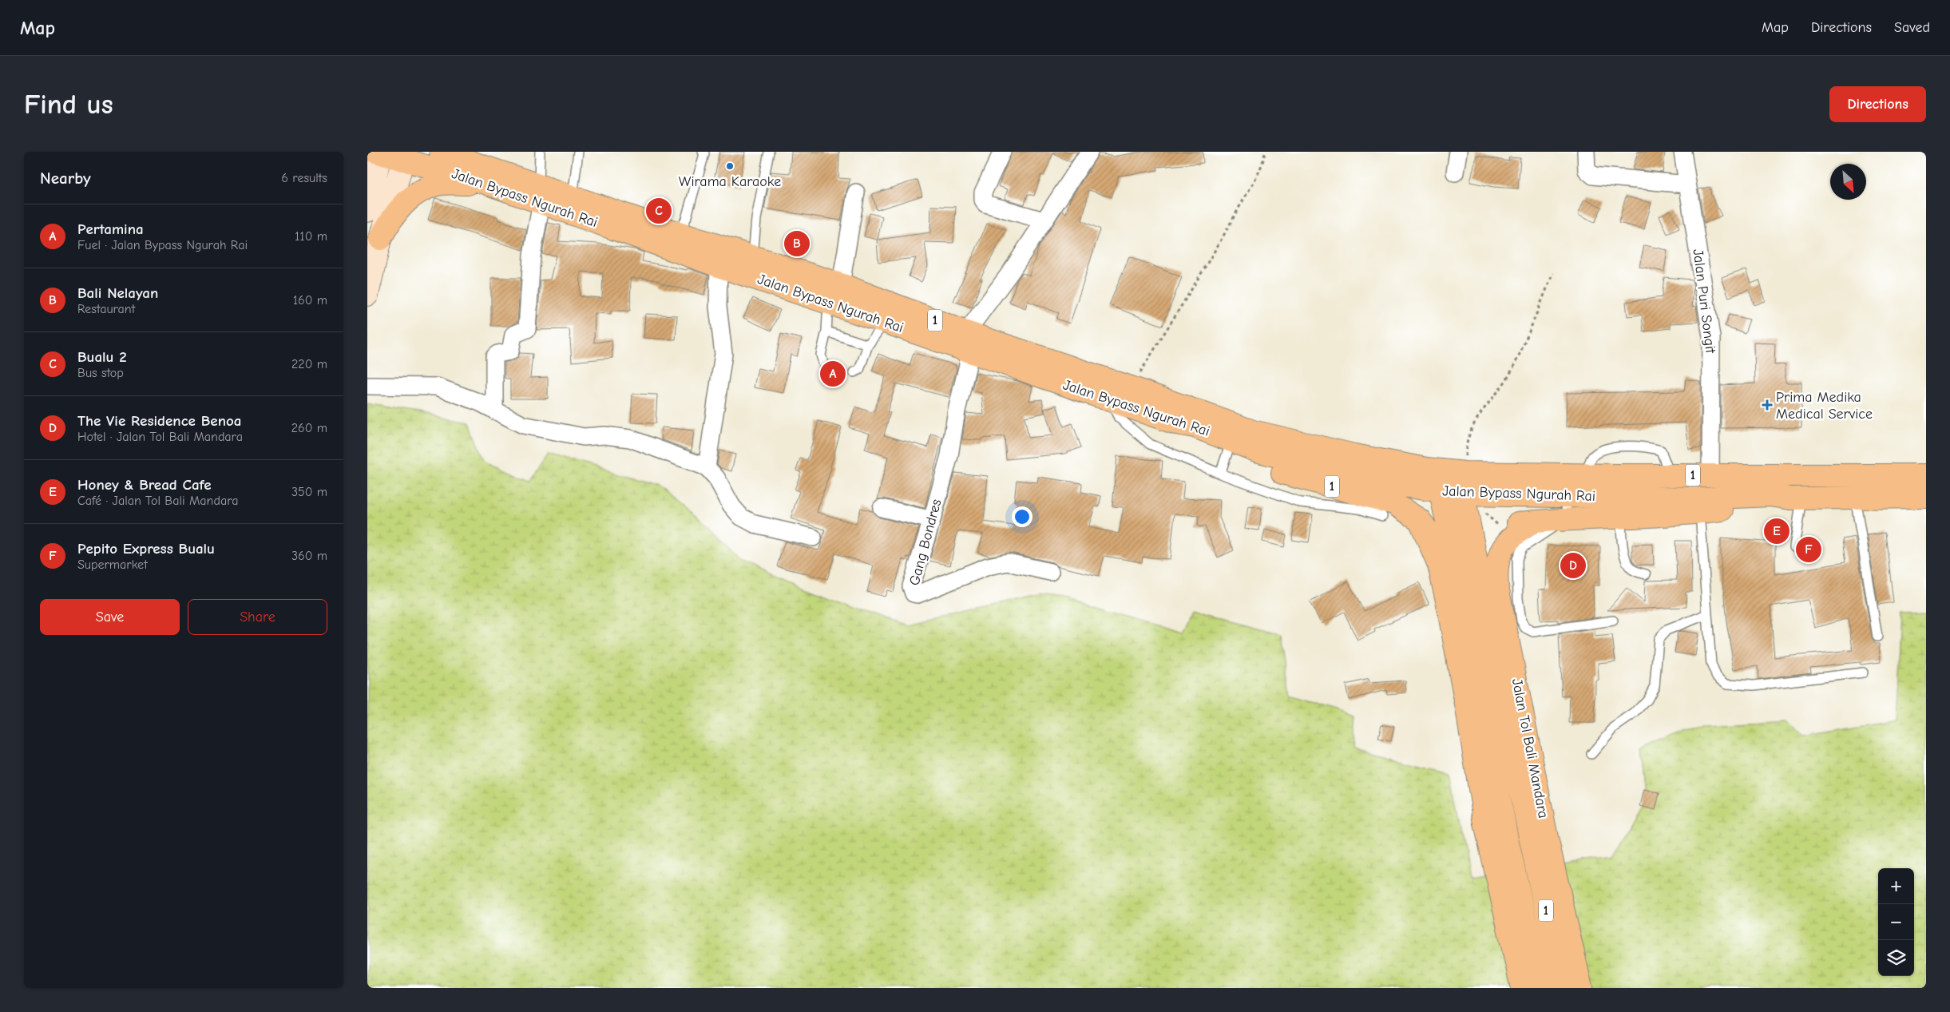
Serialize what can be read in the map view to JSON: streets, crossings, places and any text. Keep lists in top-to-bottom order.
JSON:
{
  "streets": {
    "highway": ["Jalan Bypass Ngurah Rai", "1", "Jalan Tol Bali Mandara"],
    "street": ["Jalan Puri Songit", "Gang Bondres"]
  },
  "crossings": [
    ["Jalan Bypass Ngurah Rai", "Jalan Puri Songit"],
    ["Jalan Bypass Ngurah Rai", "Gang Bondres"],
    ["Jalan Bypass Ngurah Rai", "Jalan Tol Bali Mandara"],
    ["1", "Jalan Tol Bali Mandara"]
  ],
  "places": {
    "other": ["Wirama Karaoke"],
    "health": ["Prima Medika Medical Service"]
  },
  "north": "bottom right",
  "page": {
    "header": "Map",
    "nav": ["Map", "Directions", "Saved"],
    "buttons": [
      "Directions",
      ["Save", "Share"]
    ],
    "title": "Find us",
    "heading": ["Nearby", "6 results"],
    "pins": [
      "C",
      "B",
      "A",
      "E",
      "F",
      "D"
    ],
    "list": [
      {
        "mark": "A",
        "name": "Pertamina",
        "note": "Fuel · Jalan Bypass Ngurah Rai",
        "value": "110 m"
      },
      {
        "mark": "B",
        "name": "Bali Nelayan",
        "note": "Restaurant",
        "value": "160 m"
      },
      {
        "mark": "C",
        "name": "Bualu 2",
        "note": "Bus stop",
        "value": "220 m"
      },
      {
        "mark": "D",
        "name": "The Vie Residence Benoa",
        "note": "Hotel · Jalan Tol Bali Mandara",
        "value": "260 m"
      },
      {
        "mark": "E",
        "name": "Honey & Bread Cafe",
        "note": "Café · Jalan Tol Bali Mandara",
        "value": "350 m"
      },
      {
        "mark": "F",
        "name": "Pepito Express Bualu",
        "note": "Supermarket",
        "value": "360 m"
      }
    ],
    "map_buttons": ["+", "−"]
  }
}
